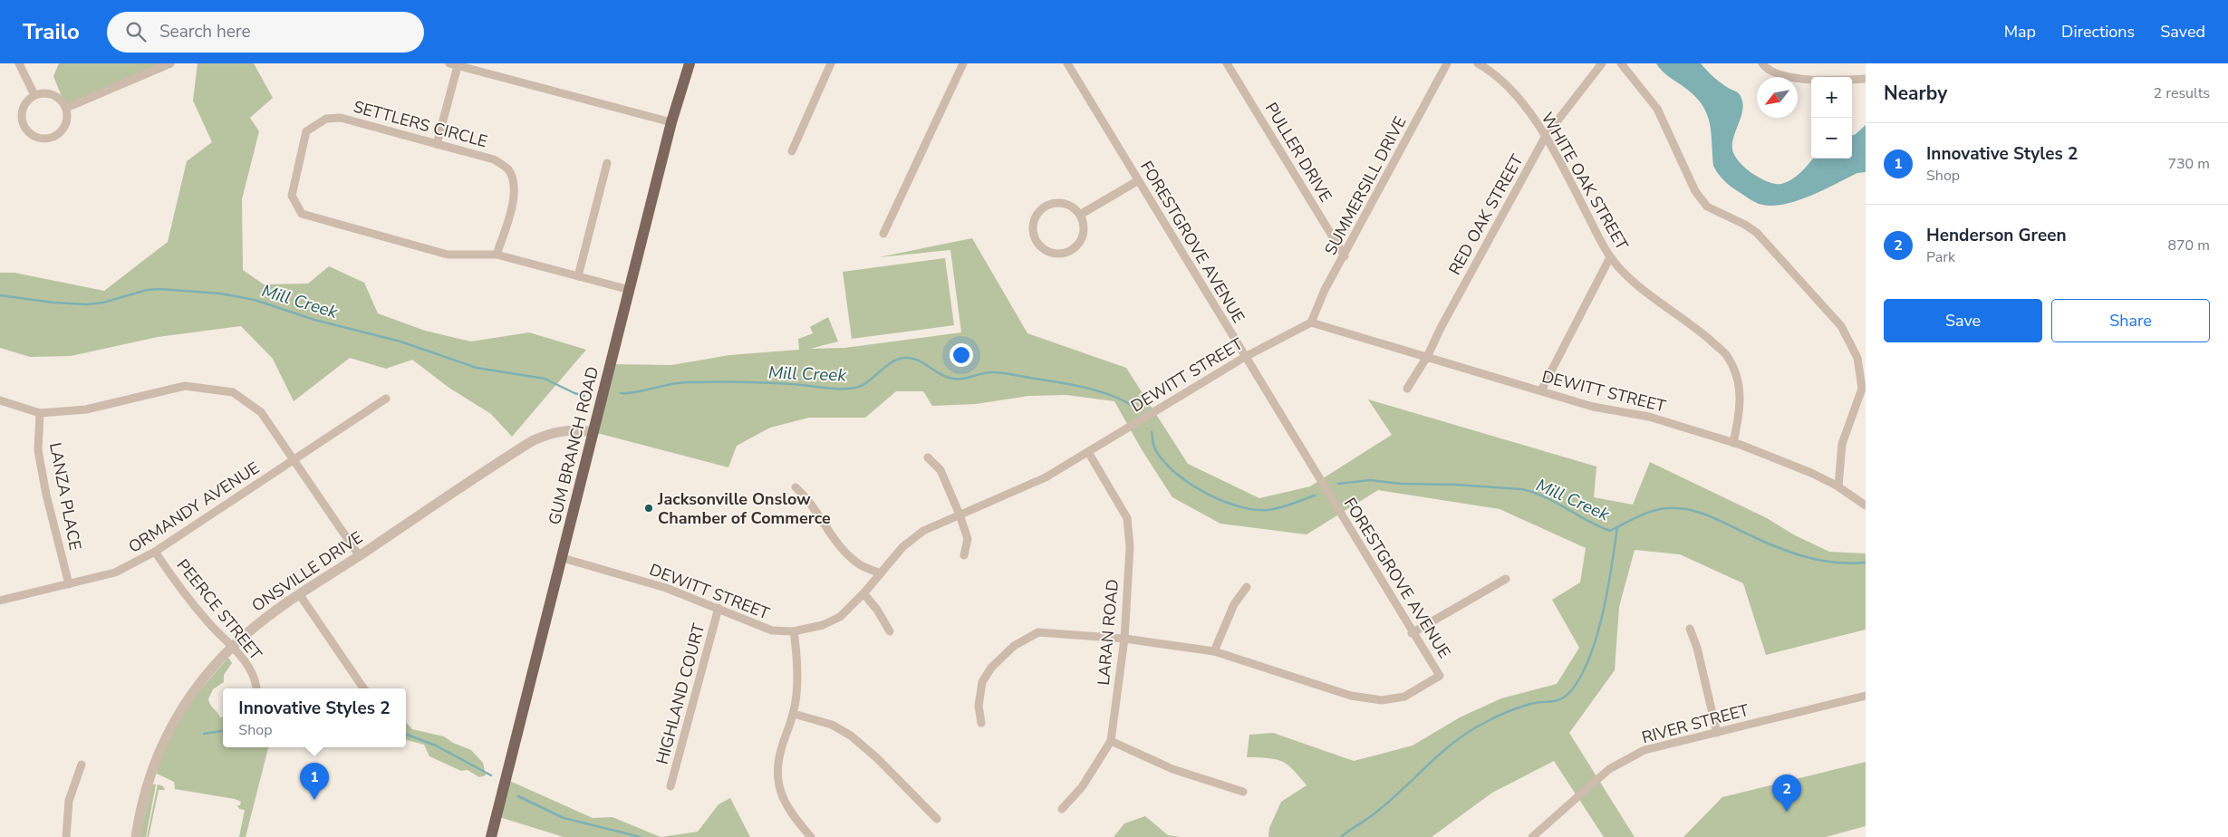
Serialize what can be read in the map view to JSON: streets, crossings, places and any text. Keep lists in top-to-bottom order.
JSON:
{
  "streets": {
    "main road": ["GUM BRANCH ROAD"],
    "street": [
      "SETTLERS CIRCLE",
      "PULLER DRIVE",
      "WHITE OAK STREET",
      "SUMMERSILL DRIVE",
      "RED OAK STREET",
      "FORESTGROVE AVENUE",
      "DEWITT STREET",
      "LANZA PLACE",
      "ORMANDY AVENUE",
      "ONSVILLE DRIVE",
      "PEERCE STREET",
      "LARAN ROAD",
      "HIGHLAND COURT",
      "RIVER STREET"
    ]
  },
  "crossings": [
    ["SETTLERS CIRCLE", "GUM BRANCH ROAD"],
    ["PULLER DRIVE", "SUMMERSILL DRIVE"],
    ["WHITE OAK STREET", "RED OAK STREET"],
    ["WHITE OAK STREET", "DEWITT STREET"],
    ["SUMMERSILL DRIVE", "DEWITT STREET"],
    ["RED OAK STREET", "DEWITT STREET"],
    ["FORESTGROVE AVENUE", "DEWITT STREET"],
    ["FORESTGROVE AVENUE", "LARAN ROAD"],
    ["DEWITT STREET", "GUM BRANCH ROAD"],
    ["DEWITT STREET", "LARAN ROAD"],
    ["DEWITT STREET", "HIGHLAND COURT"],
    ["GUM BRANCH ROAD", "ONSVILLE DRIVE"],
    ["LANZA PLACE", "ORMANDY AVENUE"],
    ["ORMANDY AVENUE", "PEERCE STREET"],
    ["ONSVILLE DRIVE", "PEERCE STREET"]
  ],
  "water": ["Mill Creek"],
  "places": ["Jacksonville Onslow Chamber of Commerce"],
  "north": "bottom left",
  "page": {
    "header": "Trailo",
    "search": "Search here",
    "nav": ["Map", "Directions", "Saved"],
    "heading": ["Nearby", "2 results"],
    "map_buttons": ["+", "−"],
    "list": [
      {
        "mark": "1",
        "name": "Innovative Styles 2",
        "note": "Shop",
        "value": "730 m"
      },
      {
        "mark": "2",
        "name": "Henderson Green",
        "note": "Park",
        "value": "870 m"
      }
    ],
    "buttons": ["Save", "Share"],
    "popup": ["Innovative Styles 2", "Shop"],
    "pins": ["1", "2"]
  }
}
